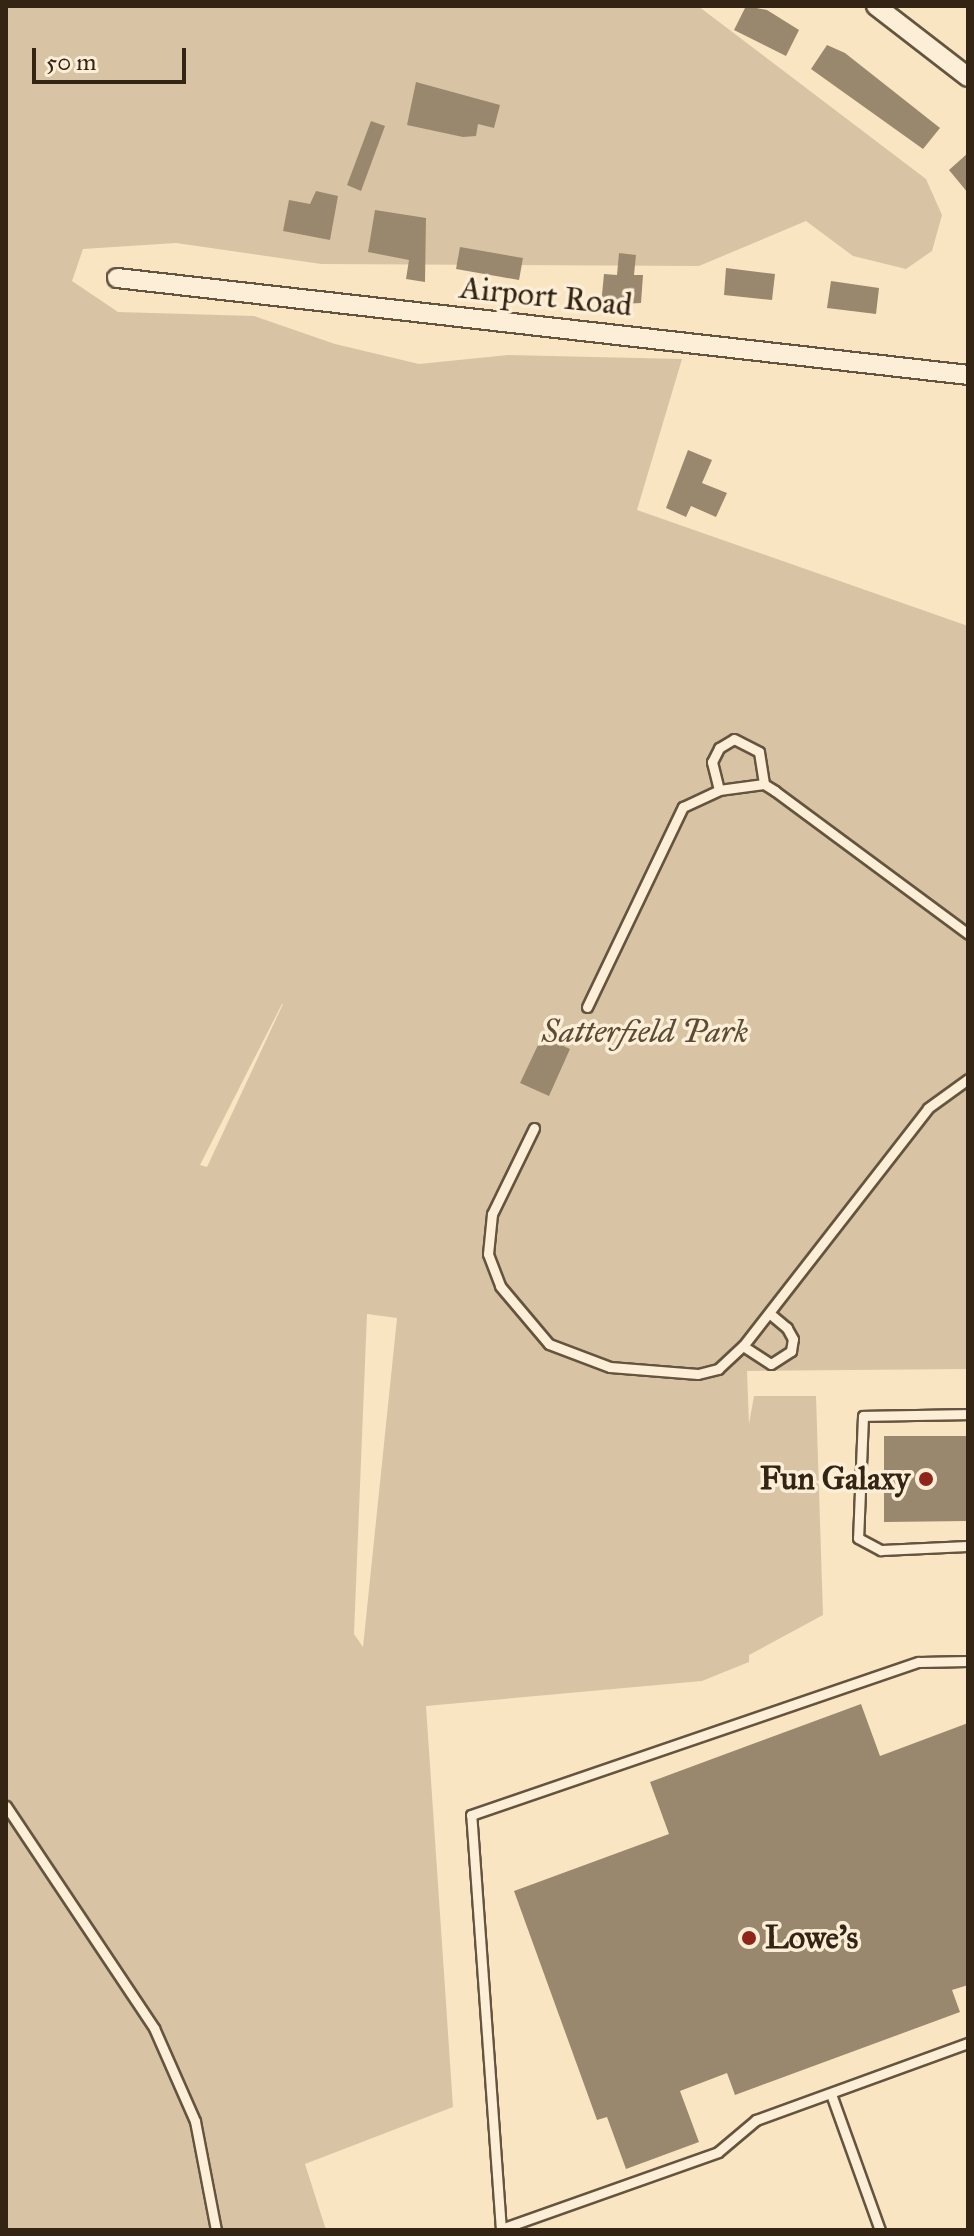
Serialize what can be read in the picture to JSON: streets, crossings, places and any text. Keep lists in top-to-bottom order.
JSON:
{
  "streets": {
    "street": ["Airport Road"]
  },
  "parks": ["Satterfield Park"],
  "places": ["Fun Galaxy", "Lowe's"],
  "scale_bar": "50 m"
}
